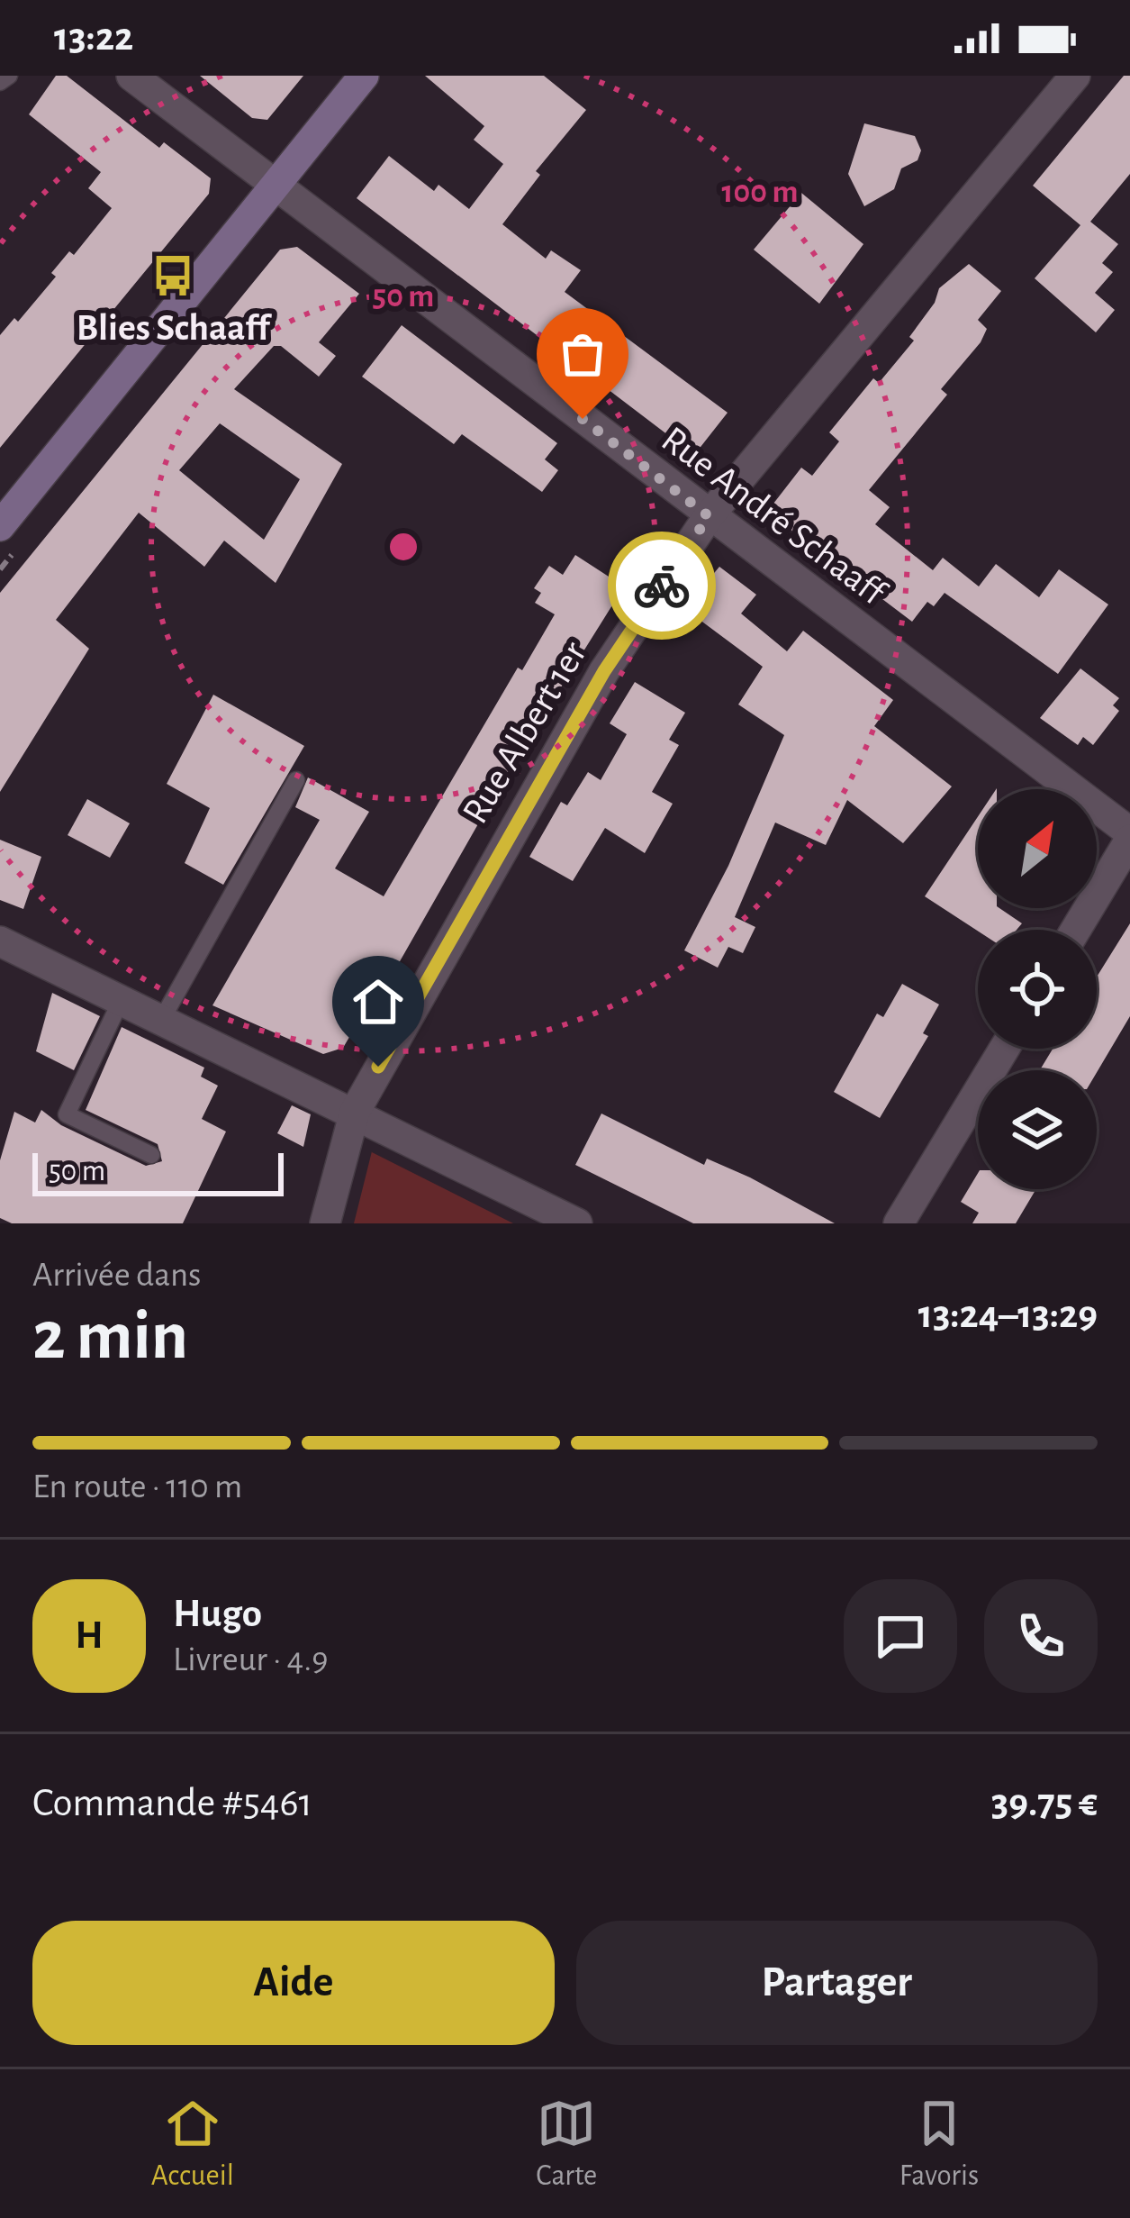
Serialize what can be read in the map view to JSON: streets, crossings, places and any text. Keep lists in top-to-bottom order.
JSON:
{
  "streets": {
    "street": ["Rue André Schaaff", "Rue Albert 1er"]
  },
  "crossings": [
    ["Rue André Schaaff", "Rue Albert 1er"]
  ],
  "places": {
    "bus stop": ["Blies Schaaff"]
  },
  "scale_bar": "50 m",
  "north": "top right",
  "page": {
    "status": "13:22",
    "scale": "50 m",
    "heading": ["2 min", "Arrivée dans", "13:24–13:29"],
    "panel": [
      "Hugo",
      "Livreur · 4.9",
      "Commande #5461",
      "39.75 €"
    ],
    "bar": "En route · 110 m",
    "round": "H",
    "buttons": ["Aide", "Partager"],
    "tabs": ["Accueil", "Carte", "Favoris"]
  },
  "rings": ["100 m", "50 m"]
}
